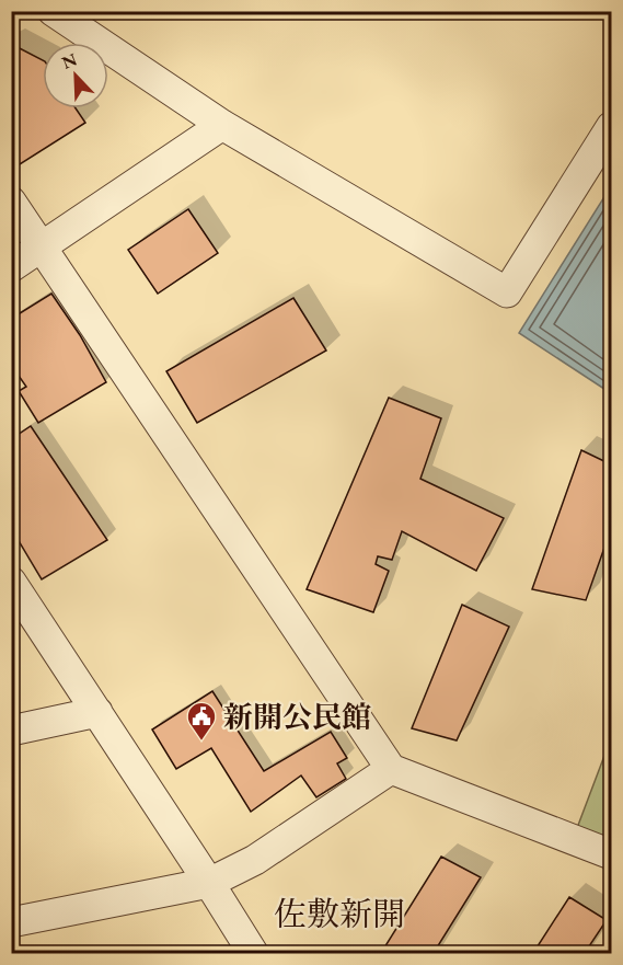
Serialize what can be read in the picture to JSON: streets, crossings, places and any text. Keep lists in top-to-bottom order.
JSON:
{
  "districts": ["佐敷新開"],
  "places": {
    "public building": ["新開公民館"]
  },
  "north": "top left"
}
